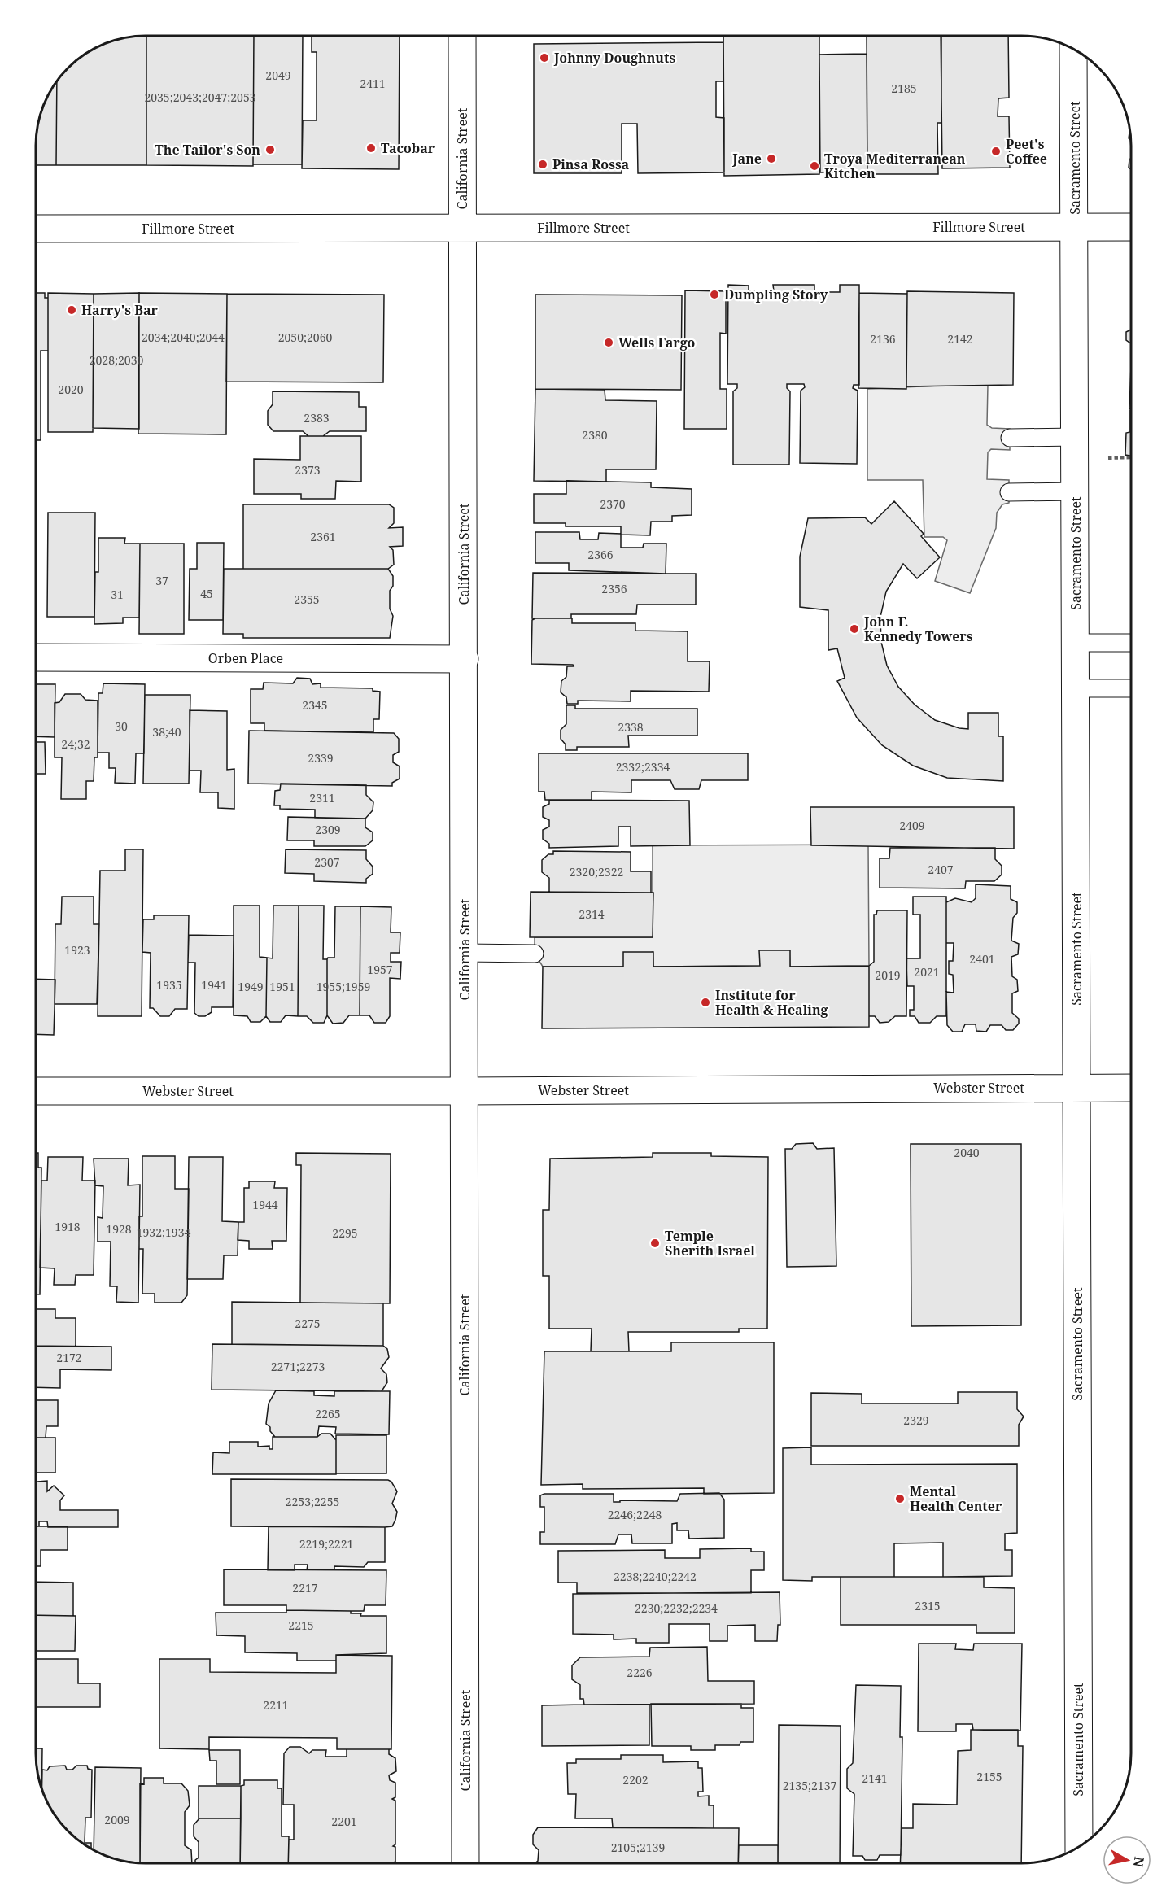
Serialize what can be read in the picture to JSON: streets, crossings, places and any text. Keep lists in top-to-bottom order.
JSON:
{
  "streets": {
    "street": [
      "Sacramento Street",
      "California Street",
      "Fillmore Street",
      "Orben Place",
      "Webster Street"
    ]
  },
  "crossings": [
    ["Sacramento Street", "Fillmore Street"],
    ["Sacramento Street", "Webster Street"],
    ["California Street", "Fillmore Street"],
    ["California Street", "Orben Place"],
    ["California Street", "Webster Street"]
  ],
  "places": [
    "Johnny Doughnuts",
    "Tacobar",
    "The Tailor's Son",
    "Peet's Coffee",
    "Jane",
    "Pinsa Rossa",
    "Troya Mediterranean Kitchen",
    "Dumpling Story",
    "Harry's Bar",
    "Wells Fargo",
    "John F. Kennedy Towers",
    "Institute for Health & Healing",
    "Temple Sherith Israel",
    "Mental Health Center"
  ],
  "house_numbers": [
    "2049",
    "2411",
    "2185",
    "2035;2043;2047;2053",
    "2034;2040;2044",
    "2050;2060",
    "2136",
    "2142",
    "2028;2030",
    "2020",
    "2383",
    "2380",
    "2373",
    "2370",
    "2361",
    "2366",
    "37",
    "2356",
    "45",
    "31",
    "2355",
    "2345",
    "30",
    "2338",
    "38;40",
    "24;32",
    "2339",
    "2332;2334",
    "2311",
    "2409",
    "2309",
    "2307",
    "2407",
    "2320;2322",
    "2314",
    "1923",
    "2401",
    "1957",
    "2021",
    "2019",
    "1935",
    "1941",
    "1949",
    "1951",
    "1955;1959",
    "2040",
    "1944",
    "1918",
    "1928",
    "1932;1934",
    "2295",
    "2275",
    "2172",
    "2271;2273",
    "2265",
    "2329",
    "2253;2255",
    "2246;2248",
    "2219;2221",
    "2238;2240;2242",
    "2217",
    "2315",
    "2230;2232;2234",
    "2215",
    "2226",
    "2211",
    "2155",
    "2141",
    "2202",
    "2135;2137",
    "2009",
    "2201",
    "2105;2139"
  ],
  "north": "right"
}
